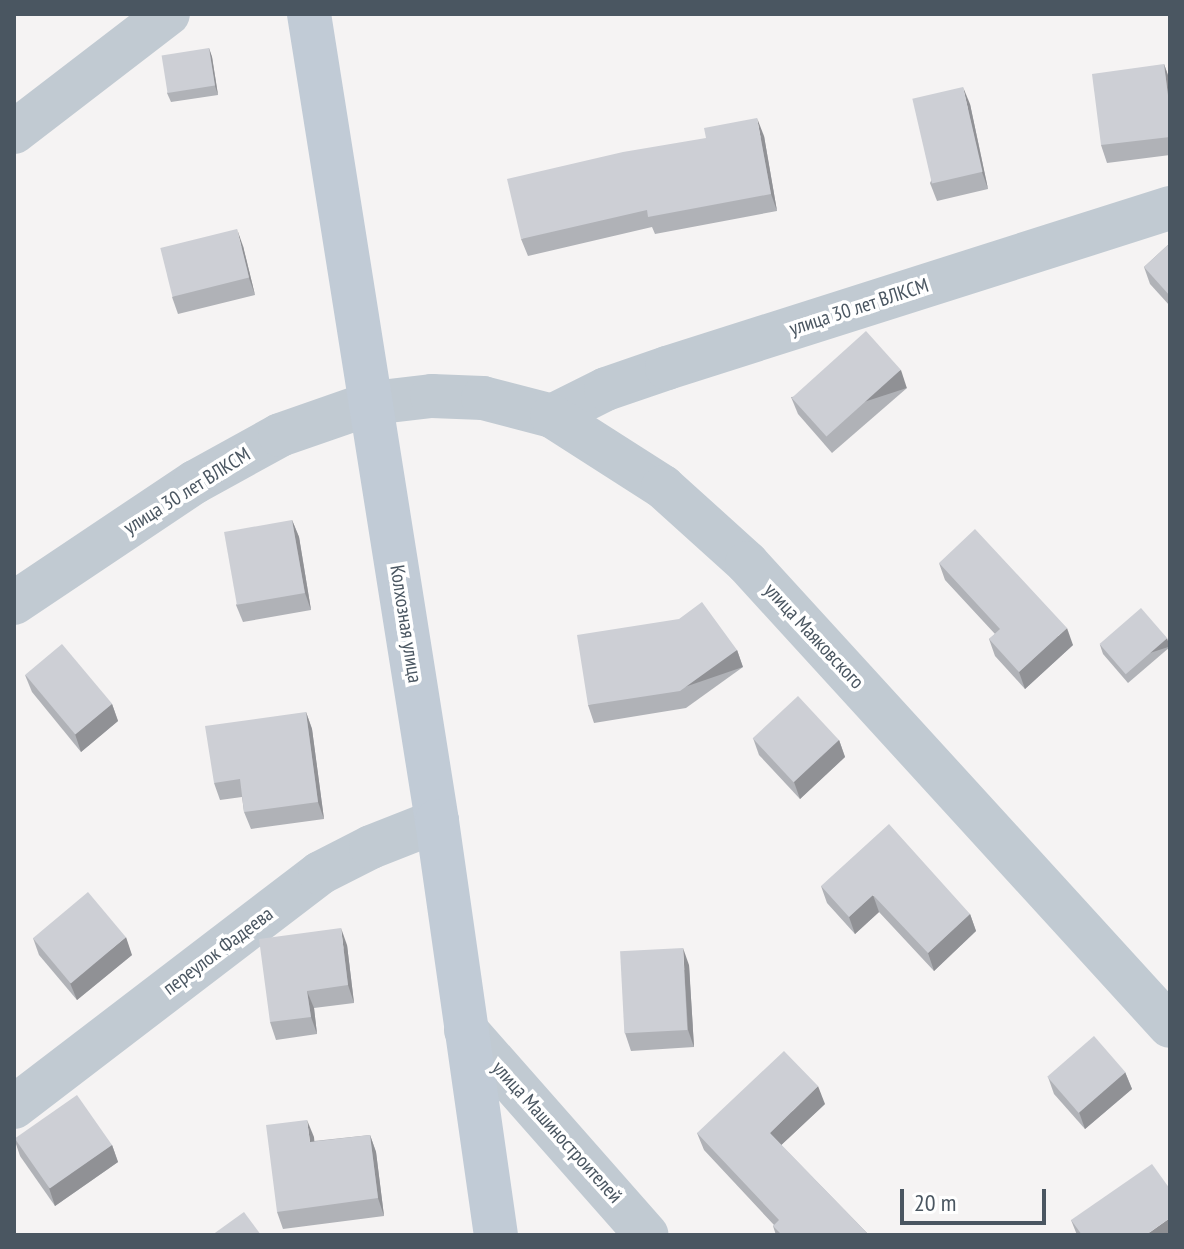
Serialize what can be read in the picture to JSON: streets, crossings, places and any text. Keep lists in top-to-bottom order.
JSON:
{
  "streets": {
    "main road": ["Колхозная улица"],
    "street": [
      "улица 30 лет ВЛКСМ",
      "улица Маяковского",
      "переулок Фадеева",
      "улица Машиностроителей"
    ]
  },
  "crossings": [
    ["улица 30 лет ВЛКСМ", "Колхозная улица"],
    ["улица 30 лет ВЛКСМ", "улица Маяковского"],
    ["Колхозная улица", "улица Маяковского"],
    ["Колхозная улица", "переулок Фадеева"],
    ["Колхозная улица", "улица Машиностроителей"]
  ],
  "scale_bar": "20 m"
}
